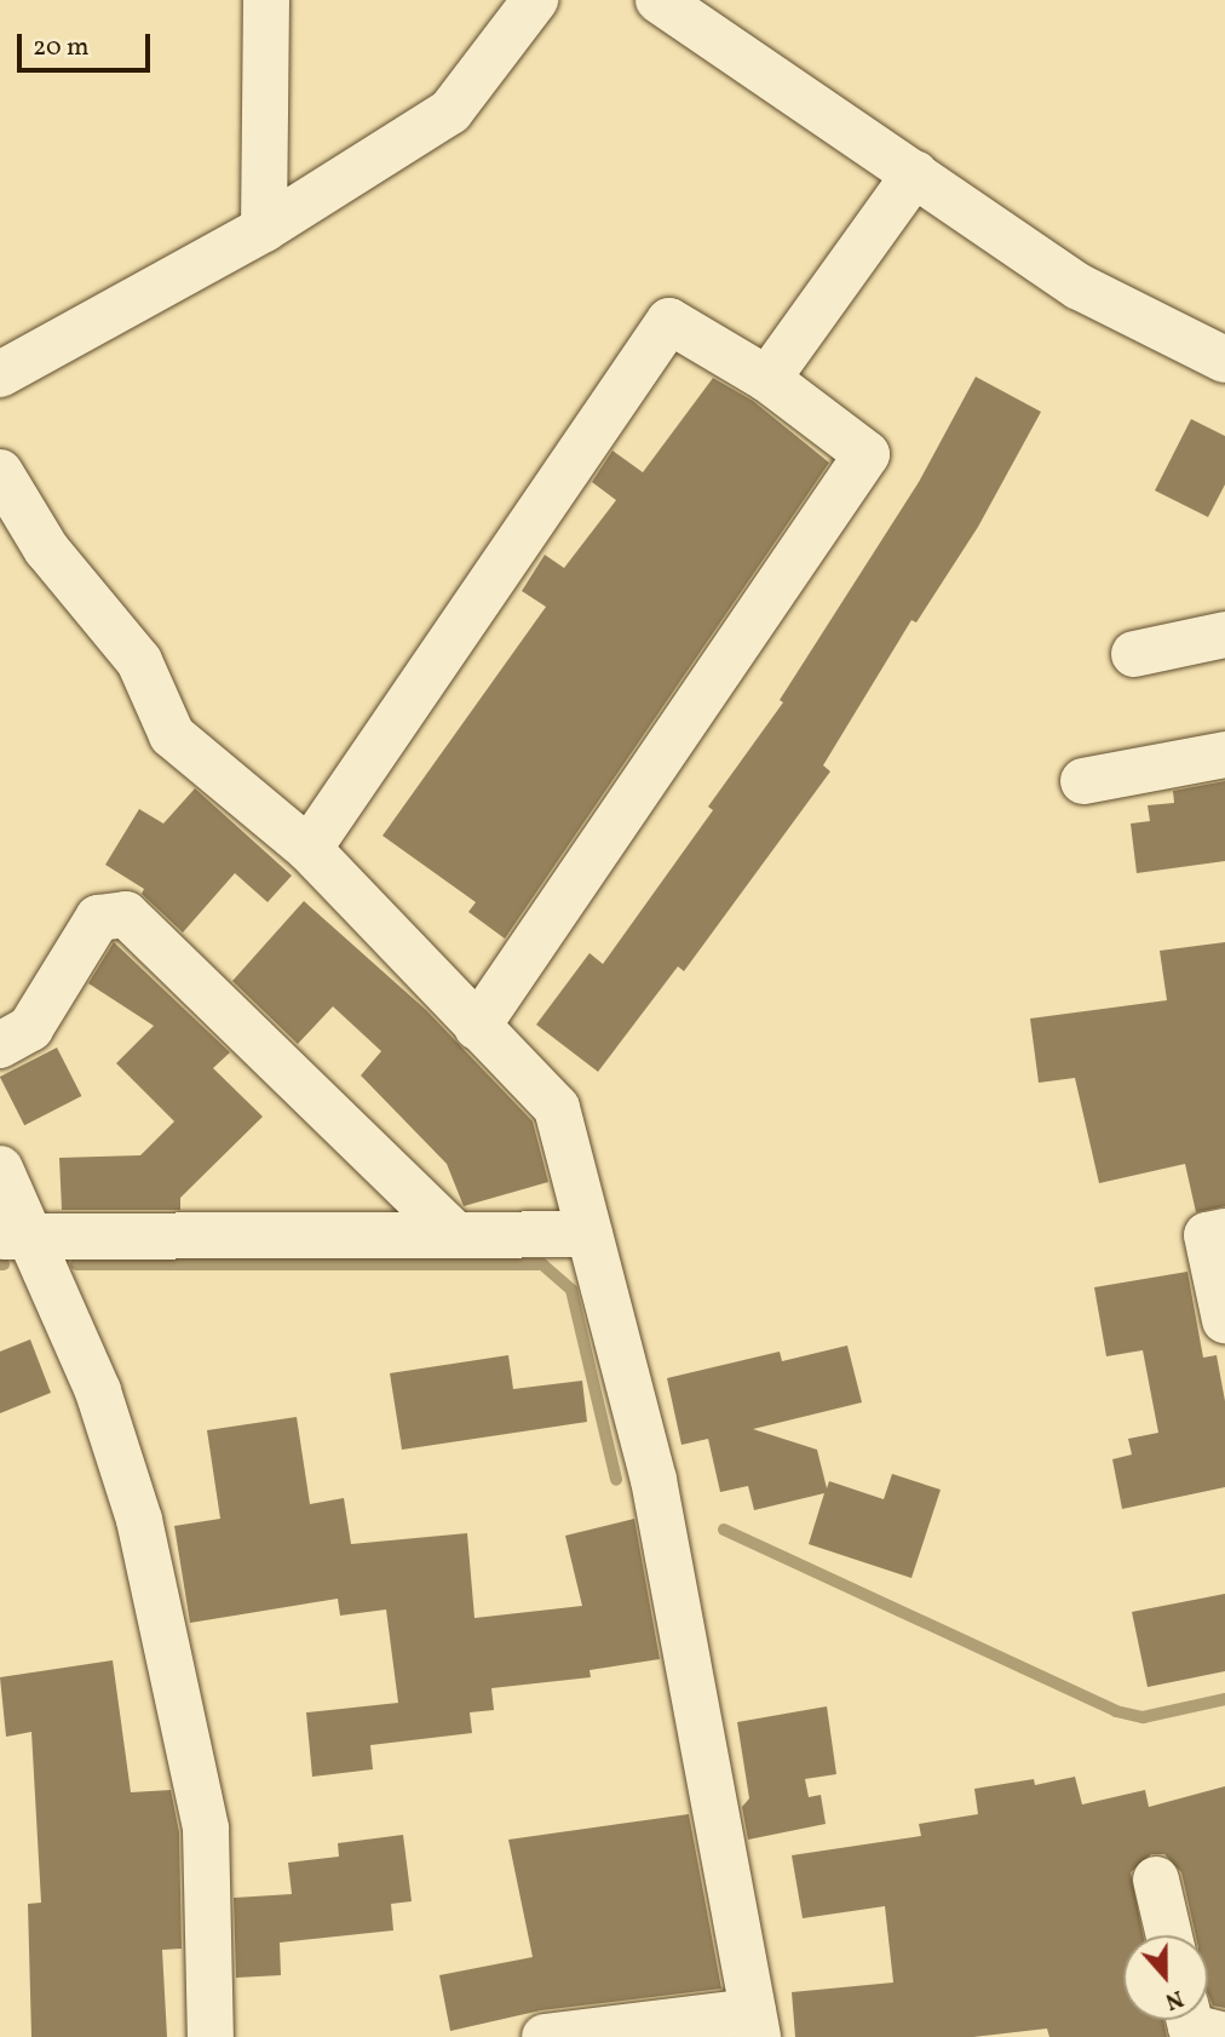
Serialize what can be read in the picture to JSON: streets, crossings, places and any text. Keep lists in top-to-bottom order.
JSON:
{
  "scale_bar": "20 m",
  "north": "bottom"
}
